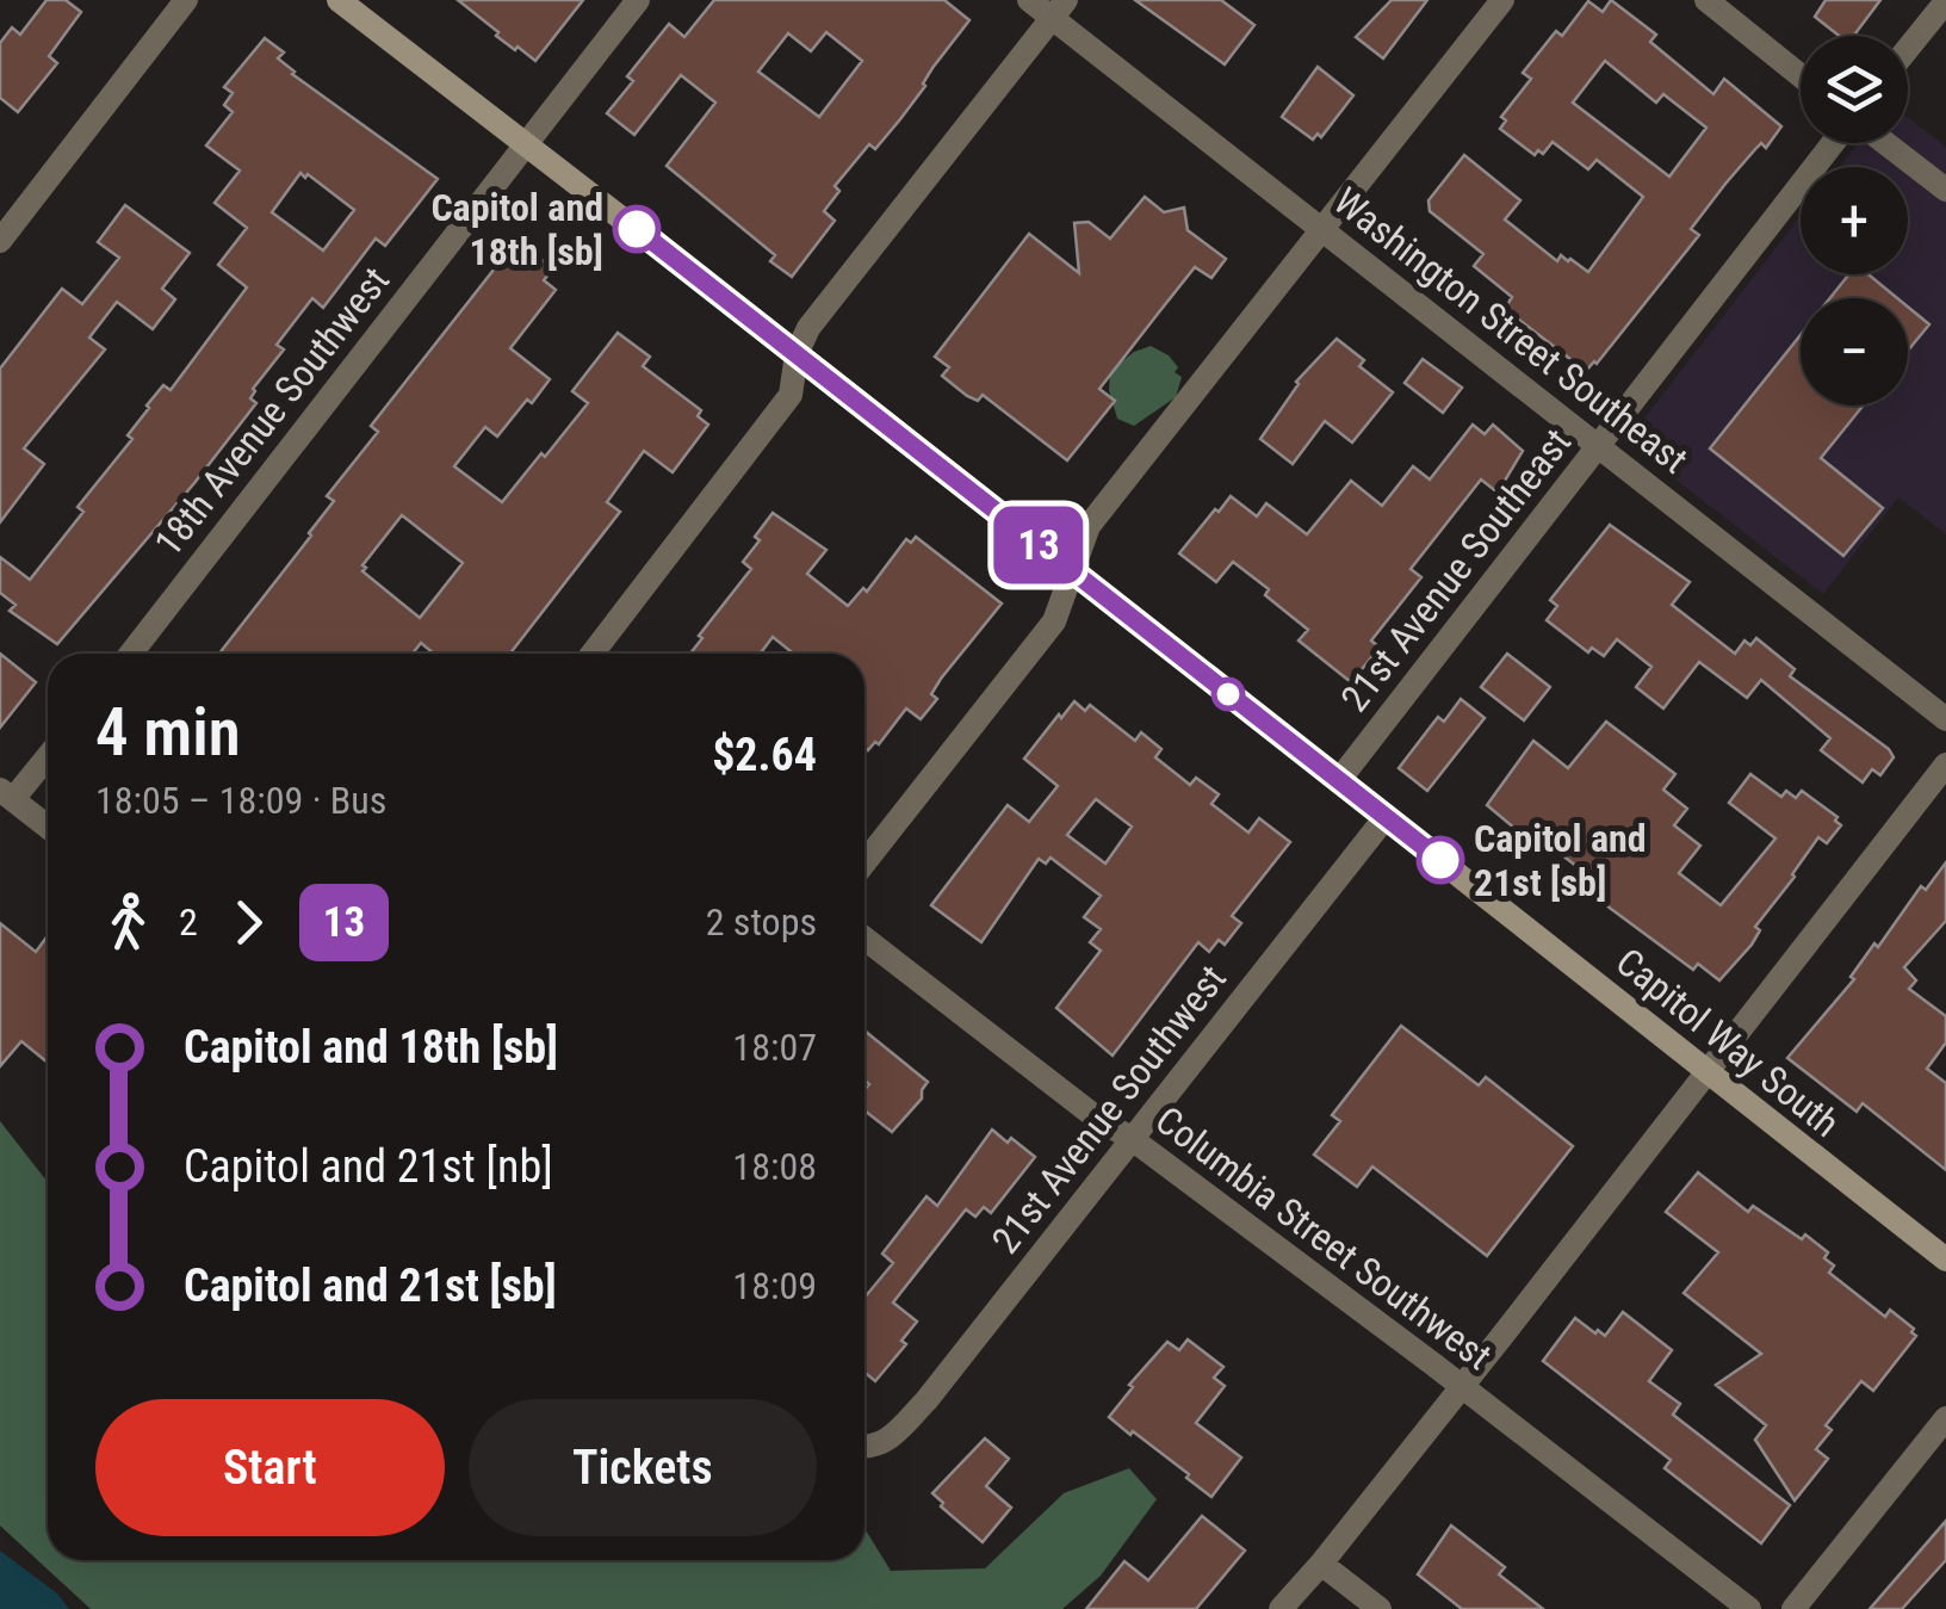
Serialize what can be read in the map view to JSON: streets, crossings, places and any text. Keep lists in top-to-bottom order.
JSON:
{
  "streets": {
    "main road": ["Capitol Way South"],
    "street": [
      "Washington Street Southeast",
      "18th Avenue Southwest",
      "21st Avenue Southeast",
      "21st Avenue Southwest",
      "Columbia Street Southwest"
    ]
  },
  "crossings": [
    ["Washington Street Southeast", "21st Avenue Southeast"],
    ["18th Avenue Southwest", "Capitol Way South"],
    ["21st Avenue Southeast", "Capitol Way South"],
    ["Capitol Way South", "21st Avenue Southwest"],
    ["21st Avenue Southwest", "Columbia Street Southwest"]
  ],
  "places": ["Capitol and 18th [sb]", "Capitol and 21st [sb]"],
  "lines": ["bus line 13"],
  "page": {
    "on_map": "13",
    "map_buttons": ["+", "−"],
    "heading": ["4 min", "18:05 – 18:09 · Bus", "$2.64"],
    "legs": ["2", "13", "2 stops"],
    "list": [
      {
        "name": "Capitol and 18th [sb]",
        "value": "18:07"
      },
      {
        "name": "Capitol and 21st [nb]",
        "value": "18:08"
      },
      {
        "name": "Capitol and 21st [sb]",
        "value": "18:09"
      }
    ],
    "buttons": ["Start", "Tickets"]
  }
}
